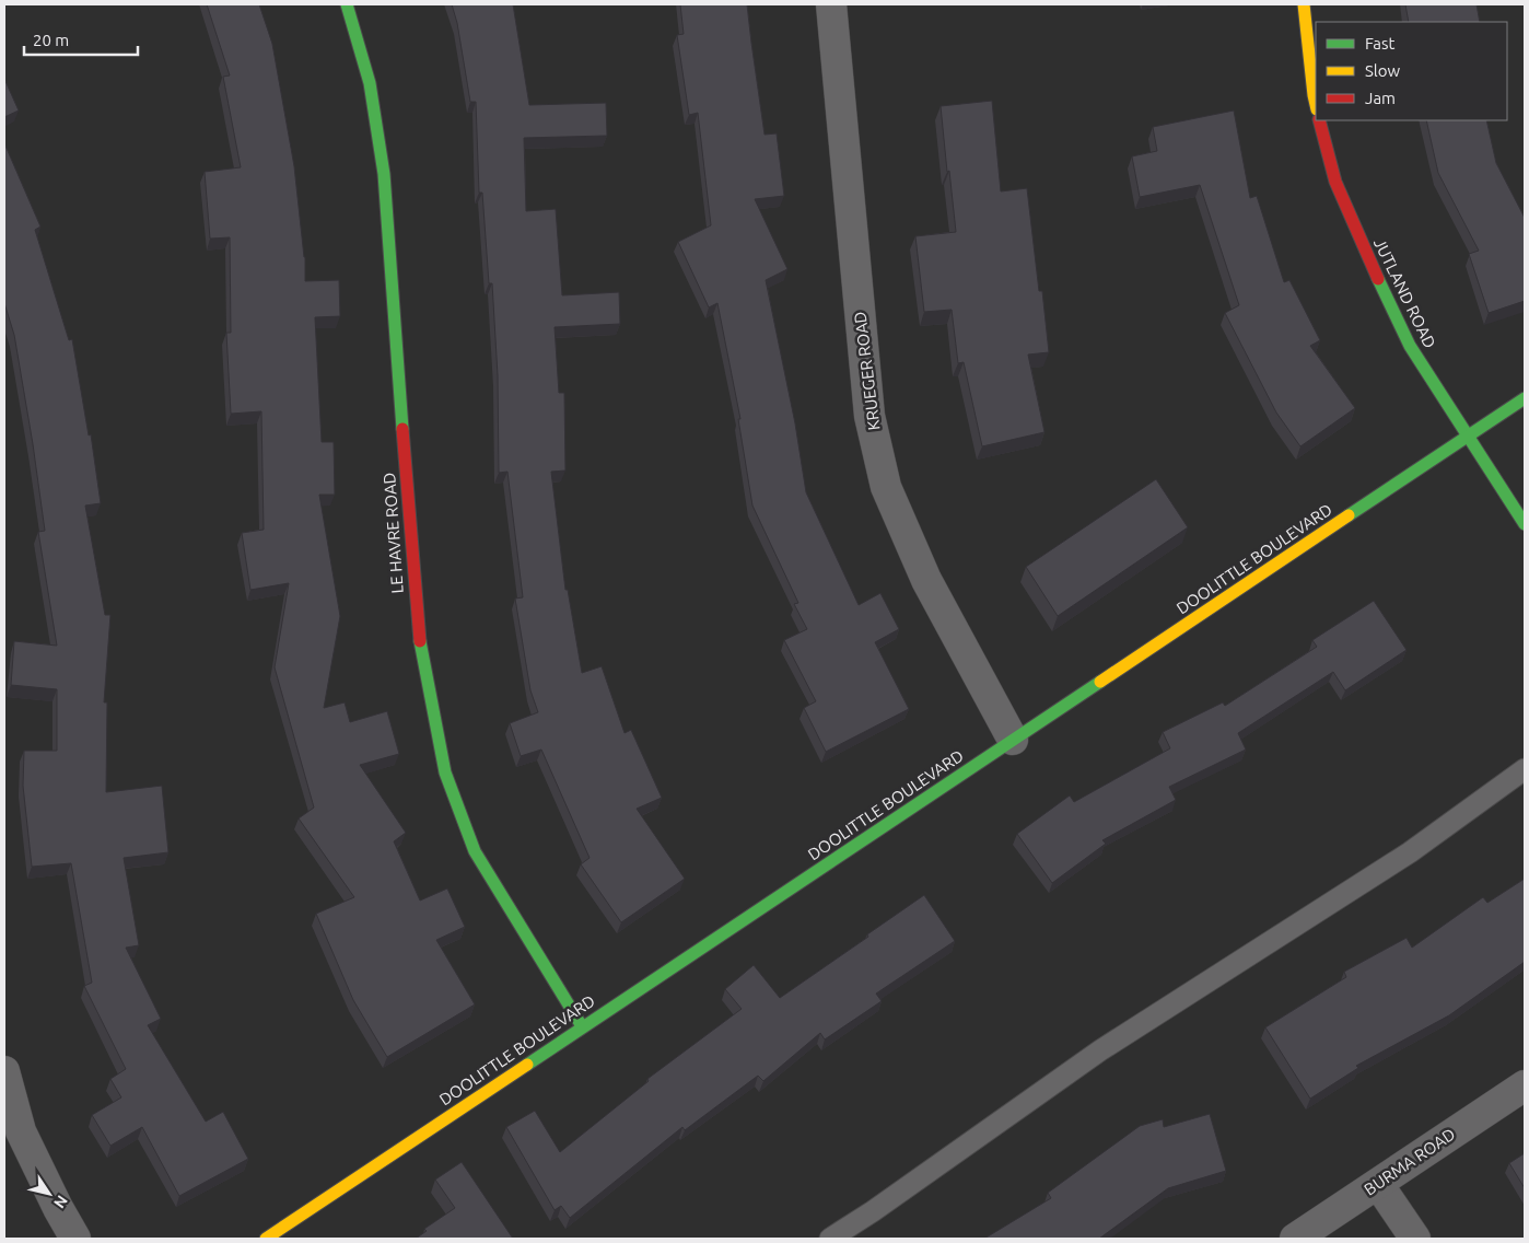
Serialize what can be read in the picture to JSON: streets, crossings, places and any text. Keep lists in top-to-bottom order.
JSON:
{
  "streets": {
    "street": [
      "JUTLAND ROAD",
      "KRUEGER ROAD",
      "LE HAVRE ROAD",
      "DOOLITTLE BOULEVARD",
      "BURMA ROAD"
    ]
  },
  "crossings": [
    ["JUTLAND ROAD", "DOOLITTLE BOULEVARD"],
    ["KRUEGER ROAD", "DOOLITTLE BOULEVARD"],
    ["LE HAVRE ROAD", "DOOLITTLE BOULEVARD"]
  ],
  "legend": ["Fast", "Slow", "Jam"],
  "scale_bar": "20 m",
  "north": "bottom right"
}
